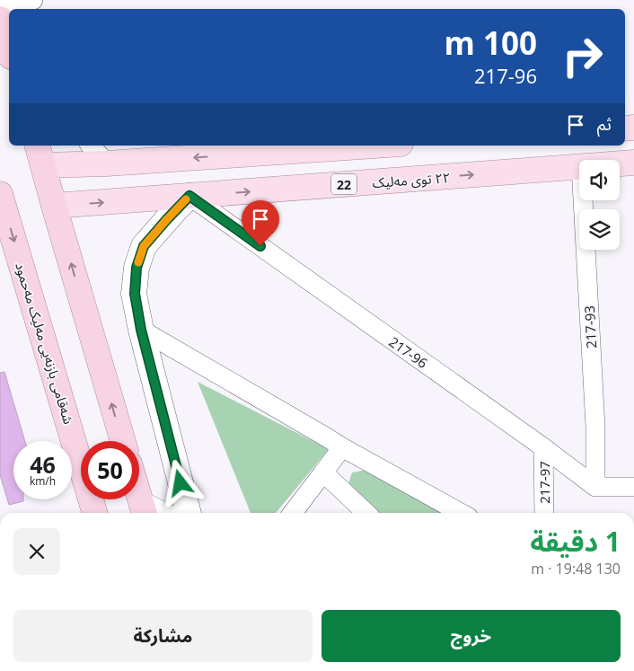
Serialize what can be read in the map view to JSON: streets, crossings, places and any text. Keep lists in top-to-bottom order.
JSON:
{
  "streets": {
    "highway": ["شەقامی بازنەیی مەلیک مەحمود"],
    "main road": ["٢٢ توی مەلیک", "22"],
    "street": ["217-93", "217-96", "217-97"]
  },
  "crossings": [
    ["٢٢ توی مەلیک", "217-96"],
    ["217-93", "217-96"],
    ["217-96", "217-97"]
  ],
  "page": {
    "turn": ["100 m", "217-96"],
    "then": "ثم",
    "speed": "46 km/h",
    "limit": "50",
    "heading": ["1 دقيقة", "130 m · 19:48"],
    "buttons": ["خروج", "مشاركة"]
  }
}
